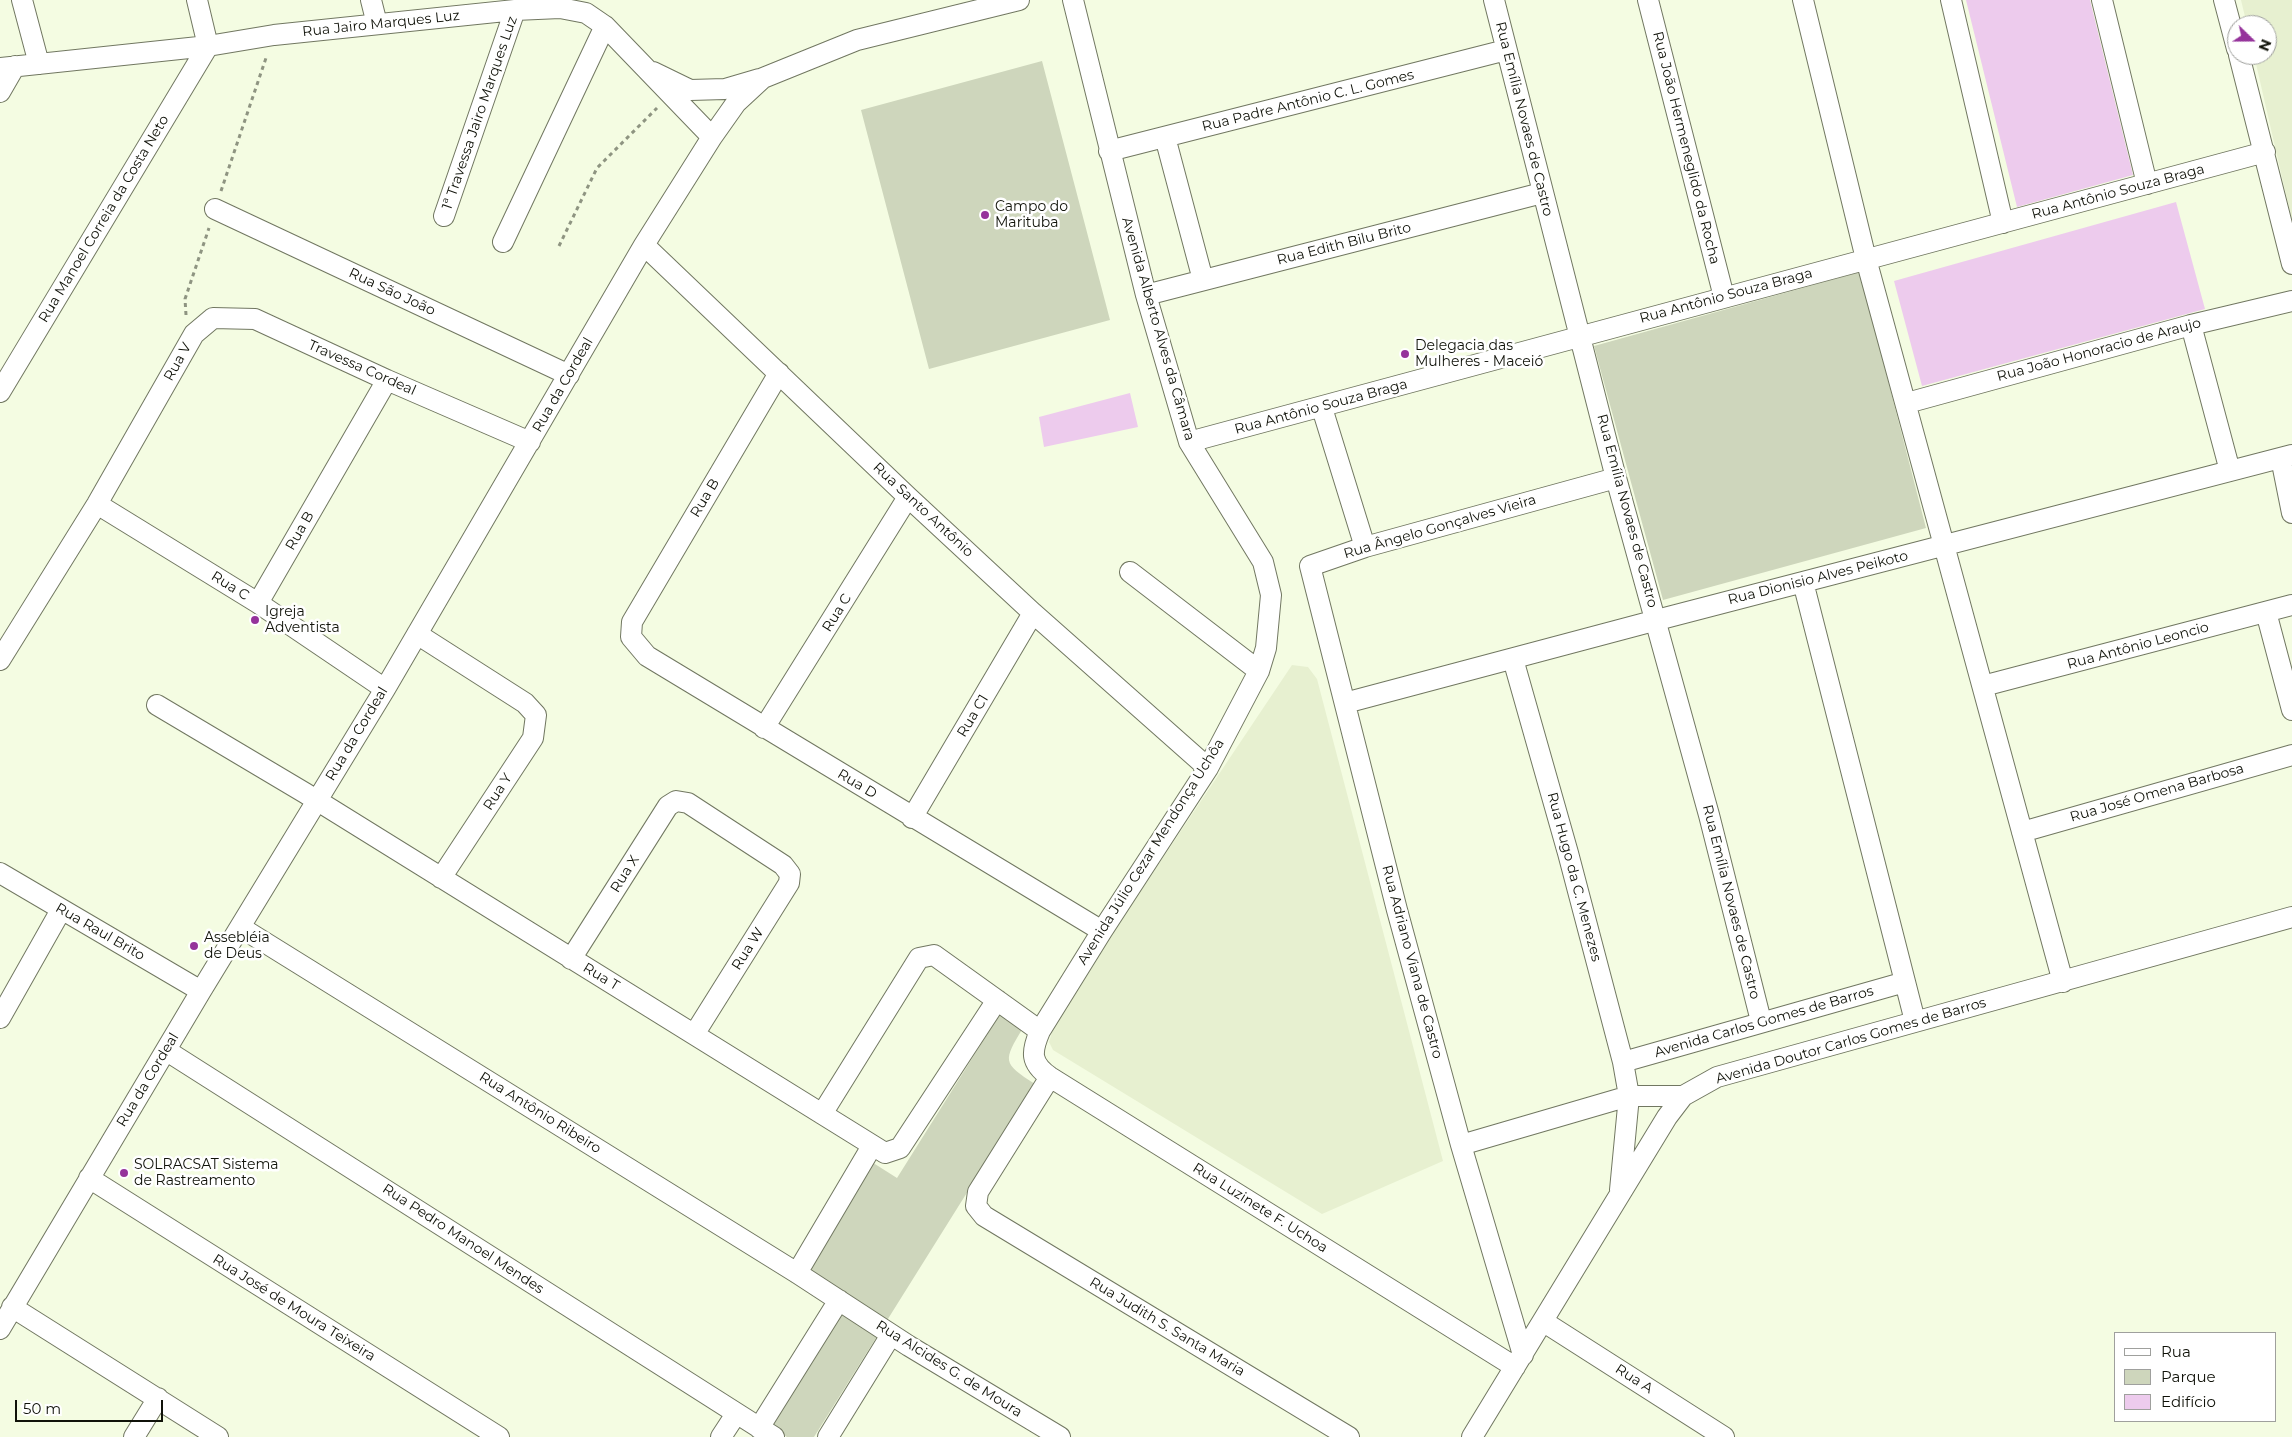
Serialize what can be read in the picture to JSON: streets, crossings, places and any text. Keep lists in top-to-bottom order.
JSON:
{
  "streets": {
    "street": [
      "Rua Jairo Marques Luz",
      "Rua Padre Antônio C. L. Gomes",
      "1ª Travessa Jairo Marques Luz",
      "Rua Emília Novaes de Castro",
      "Rua João Hermeneglido da Rocha",
      "Rua Antônio Souza Braga",
      "Rua Manoel Correia da Costa Neto",
      "Rua Edith Bilu Brito",
      "Rua São João",
      "Avenida Alberto Alves da Câmara",
      "Rua João Honoracio de Araujo",
      "Rua V",
      "Travessa Cordeal",
      "Rua da Cordeal",
      "Rua B",
      "Rua Santo Antônio",
      "Rua Ângelo Gonçalves Vieira",
      "Rua Dionisio Alves Peikoto",
      "Rua C",
      "Rua Antônio Leoncio",
      "Rua C1",
      "Rua D",
      "Rua Y",
      "Rua José Omena Barbosa",
      "Avenida Júlio Cezar Mendonça Uchôa",
      "Rua X",
      "Rua Hugo da C. Menezes",
      "Rua Raul Brito",
      "Rua W",
      "Rua Adriano Viana de Castro",
      "Rua T",
      "Avenida Carlos Gomes de Barros",
      "Avenida Doutor Carlos Gomes de Barros",
      "Rua Antônio Ribeiro",
      "Rua Luzinete F. Uchoa",
      "Rua Pedro Manoel Mendes",
      "Rua José de Moura Teixeira",
      "Rua Judith S. Santa Maria",
      "Rua Alcides G. de Moura",
      "Rua A"
    ]
  },
  "crossings": [
    ["Rua Jairo Marques Luz", "1ª Travessa Jairo Marques Luz"],
    ["Rua Jairo Marques Luz", "Rua Manoel Correia da Costa Neto"],
    ["Rua Jairo Marques Luz", "Rua V"],
    ["Rua Jairo Marques Luz", "Rua da Cordeal"],
    ["Rua Padre Antônio C. L. Gomes", "Rua Emília Novaes de Castro"],
    ["Rua Padre Antônio C. L. Gomes", "Avenida Alberto Alves da Câmara"],
    ["Rua Emília Novaes de Castro", "Rua Antônio Souza Braga"],
    ["Rua Emília Novaes de Castro", "Rua Edith Bilu Brito"],
    ["Rua Emília Novaes de Castro", "Rua Ângelo Gonçalves Vieira"],
    ["Rua Emília Novaes de Castro", "Rua Dionisio Alves Peikoto"],
    ["Rua Emília Novaes de Castro", "Avenida Carlos Gomes de Barros"],
    ["Rua João Hermeneglido da Rocha", "Rua Antônio Souza Braga"],
    ["Rua Antônio Souza Braga", "Avenida Alberto Alves da Câmara"],
    ["Rua Edith Bilu Brito", "Avenida Alberto Alves da Câmara"],
    ["Rua São João", "Rua V"],
    ["Rua São João", "Rua da Cordeal"],
    ["Avenida Alberto Alves da Câmara", "Avenida Júlio Cezar Mendonça Uchôa"],
    ["Rua V", "Travessa Cordeal"],
    ["Rua V", "Rua C"],
    ["Travessa Cordeal", "Rua da Cordeal"],
    ["Travessa Cordeal", "Rua B"],
    ["Rua da Cordeal", "Rua Santo Antônio"],
    ["Rua da Cordeal", "Rua C"],
    ["Rua da Cordeal", "Rua Y"],
    ["Rua da Cordeal", "Rua Raul Brito"],
    ["Rua da Cordeal", "Rua T"],
    ["Rua da Cordeal", "Rua Antônio Ribeiro"],
    ["Rua da Cordeal", "Rua Pedro Manoel Mendes"],
    ["Rua da Cordeal", "Rua José de Moura Teixeira"],
    ["Rua B", "Rua Santo Antônio"],
    ["Rua B", "Rua C"],
    ["Rua B", "Rua D"],
    ["Rua Santo Antônio", "Rua C"],
    ["Rua Santo Antônio", "Rua C1"],
    ["Rua Santo Antônio", "Avenida Júlio Cezar Mendonça Uchôa"],
    ["Rua Ângelo Gonçalves Vieira", "Rua Adriano Viana de Castro"],
    ["Rua Dionisio Alves Peikoto", "Rua Hugo da C. Menezes"],
    ["Rua Dionisio Alves Peikoto", "Rua Adriano Viana de Castro"],
    ["Rua C", "Rua D"],
    ["Rua C1", "Rua D"],
    ["Rua D", "Avenida Júlio Cezar Mendonça Uchôa"],
    ["Rua Y", "Rua T"],
    ["Avenida Júlio Cezar Mendonça Uchôa", "Rua Luzinete F. Uchoa"],
    ["Rua X", "Rua W"],
    ["Rua X", "Rua T"],
    ["Rua Hugo da C. Menezes", "Avenida Carlos Gomes de Barros"],
    ["Rua Hugo da C. Menezes", "Avenida Doutor Carlos Gomes de Barros"],
    ["Rua W", "Rua T"],
    ["Rua Adriano Viana de Castro", "Avenida Doutor Carlos Gomes de Barros"],
    ["Rua Adriano Viana de Castro", "Rua Luzinete F. Uchoa"],
    ["Avenida Doutor Carlos Gomes de Barros", "Rua Luzinete F. Uchoa"],
    ["Avenida Doutor Carlos Gomes de Barros", "Rua A"],
    ["Rua Antônio Ribeiro", "Rua Alcides G. de Moura"],
    ["Rua Luzinete F. Uchoa", "Rua Judith S. Santa Maria"]
  ],
  "places": [
    "Campo do Marituba",
    "Delegacia das Mulheres - Maceió",
    "Igreja Adventista",
    "Assebléia de Deus",
    "SOLRACSAT Sistema de Rastreamento"
  ],
  "legend": ["Rua", "Parque", "Edifício"],
  "scale_bar": "50 m",
  "north": "right"
}
